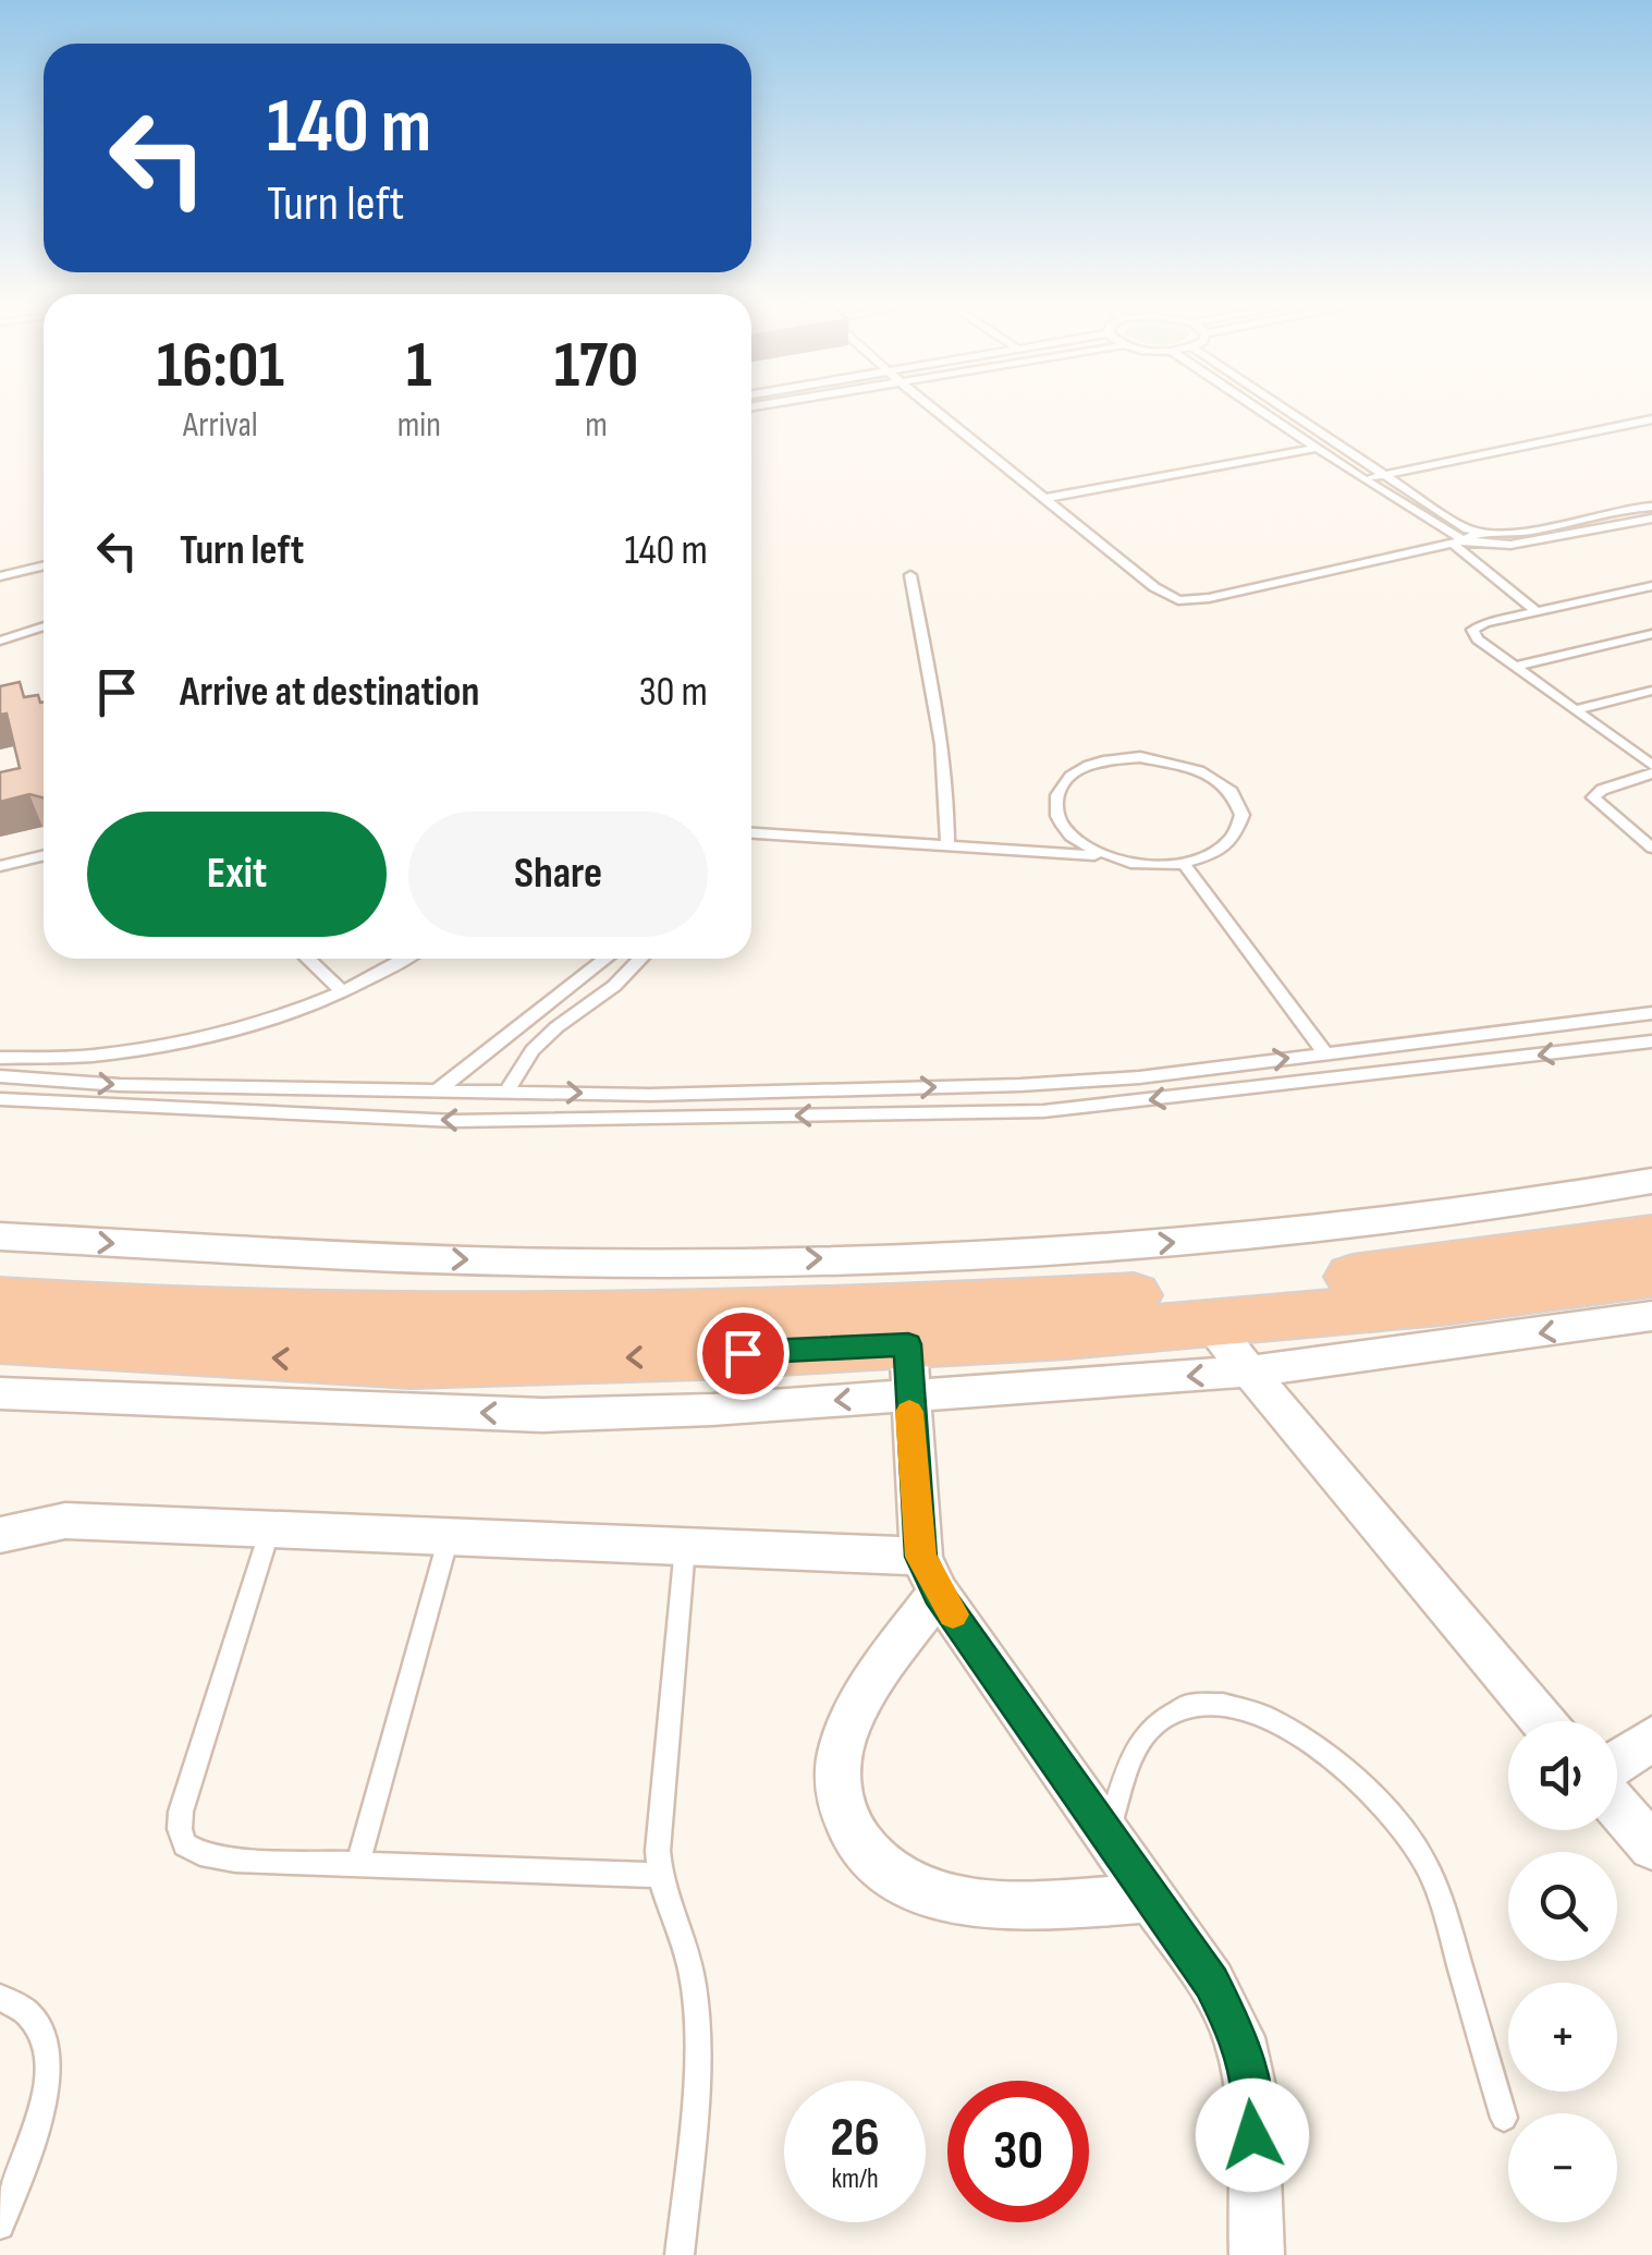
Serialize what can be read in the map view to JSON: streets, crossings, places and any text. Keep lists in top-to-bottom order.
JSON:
{
  "page": {
    "turn": ["140 m", "Turn left"],
    "eta": [
      "16:01",
      "Arrival",
      "1",
      "min",
      "170",
      "m"
    ],
    "list": [
      {
        "name": "Turn left",
        "value": "140 m"
      },
      {
        "name": "Arrive at destination",
        "value": "30 m"
      }
    ],
    "buttons": ["Exit", "Share"],
    "map_buttons": ["+", "−"],
    "speed": "26 km/h",
    "limit": "30"
  }
}
